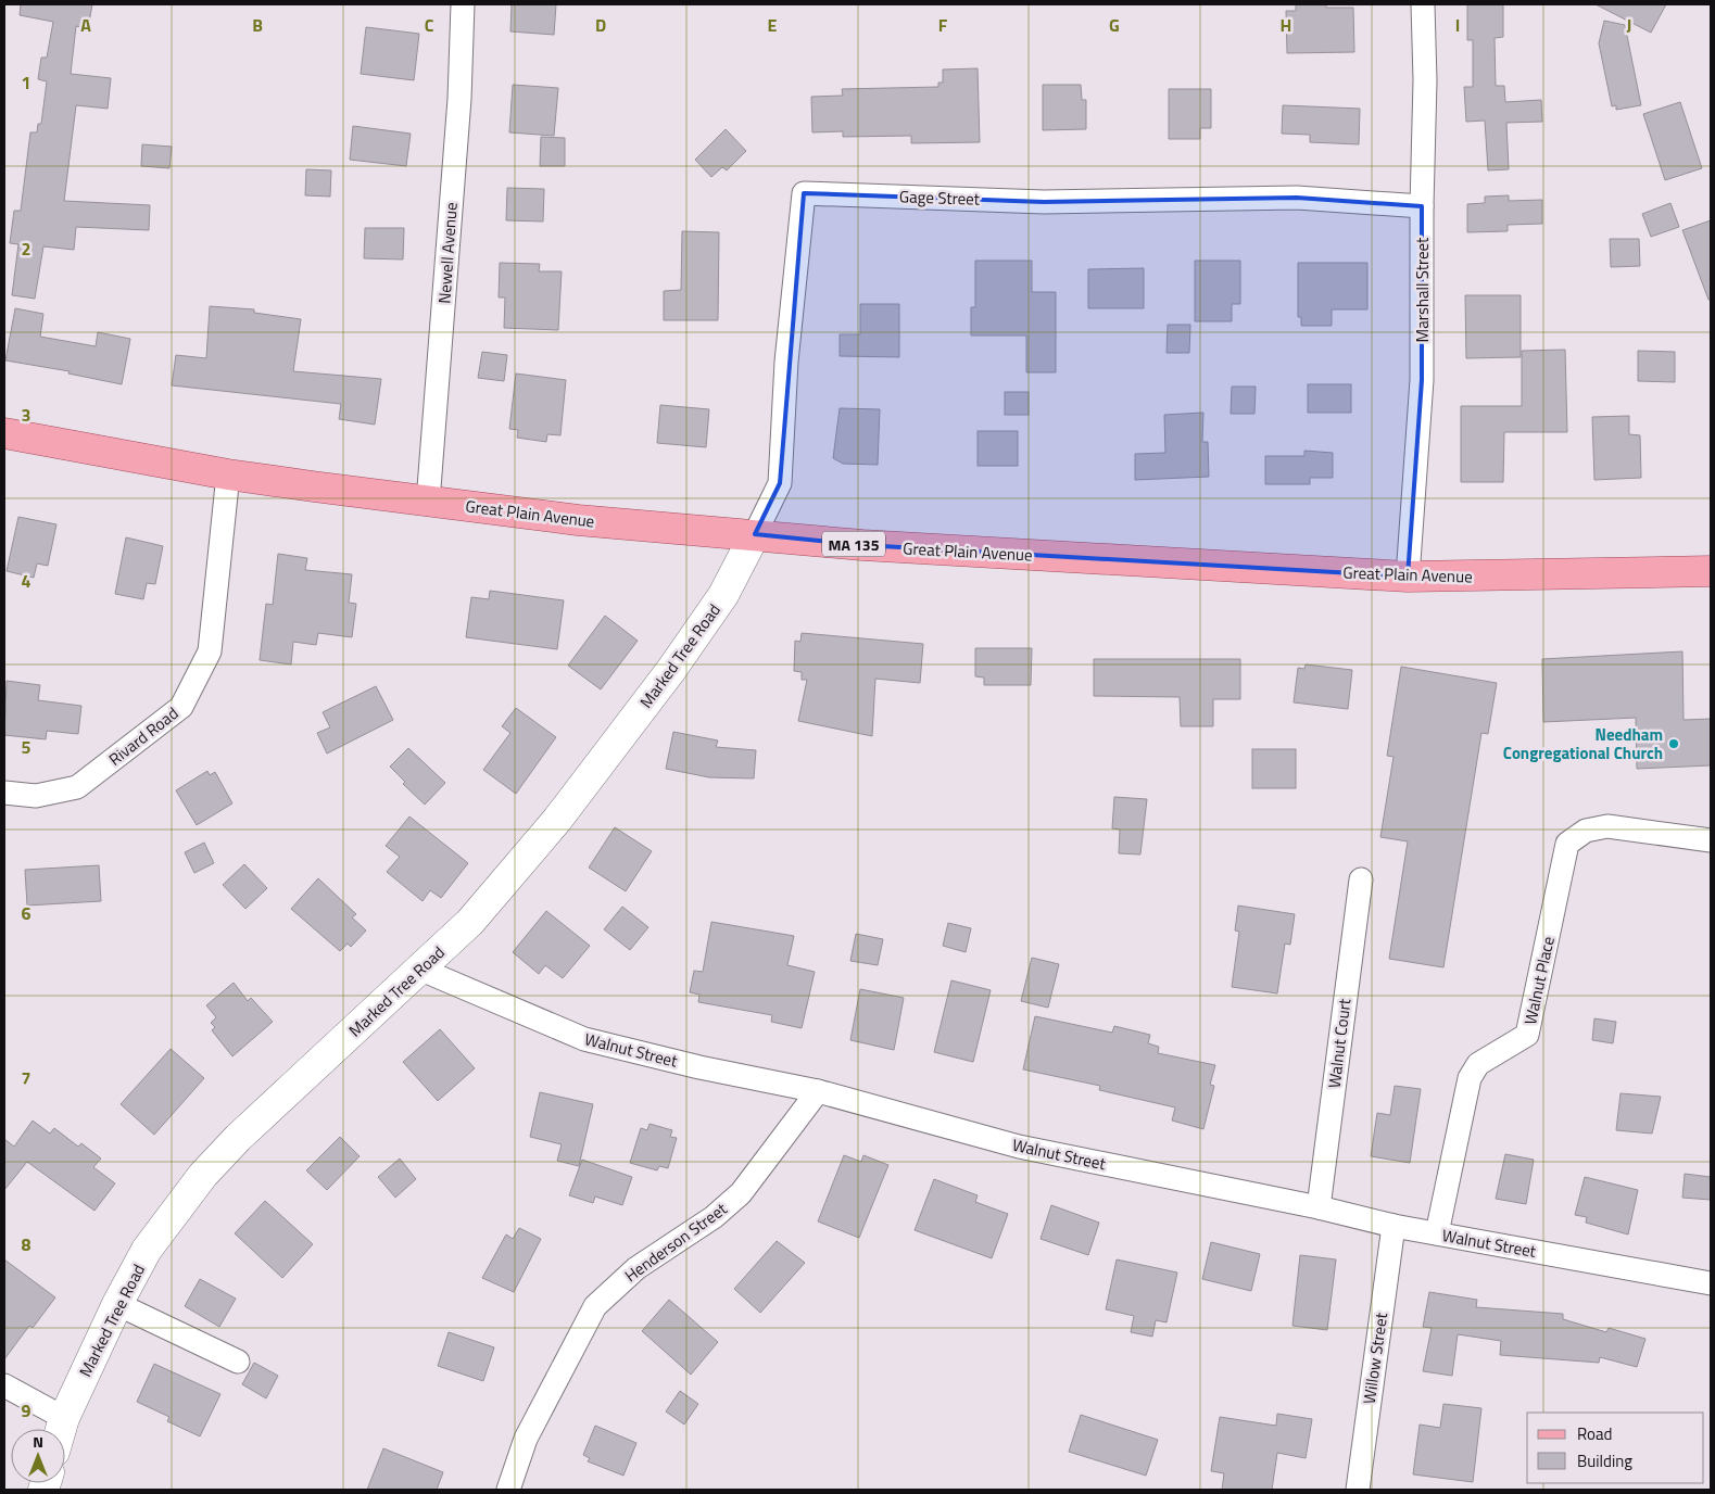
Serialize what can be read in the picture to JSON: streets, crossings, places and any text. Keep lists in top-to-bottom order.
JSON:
{
  "streets": {
    "main road": ["Great Plain Avenue", "MA 135"],
    "street": [
      "Gage Street",
      "Newell Avenue",
      "Marshall Street",
      "Marked Tree Road",
      "Rivard Road",
      "Walnut Place",
      "Walnut Court",
      "Walnut Street",
      "Henderson Street",
      "Willow Street"
    ]
  },
  "crossings": [
    ["Gage Street", "Marshall Street"],
    ["Gage Street", "Great Plain Avenue"],
    ["Gage Street", "Marked Tree Road"],
    ["Newell Avenue", "Great Plain Avenue"],
    ["Marshall Street", "Great Plain Avenue"],
    ["Great Plain Avenue", "Marked Tree Road"],
    ["Great Plain Avenue", "Rivard Road"],
    ["Marked Tree Road", "Walnut Street"],
    ["Walnut Place", "Walnut Street"],
    ["Walnut Court", "Walnut Street"],
    ["Walnut Street", "Henderson Street"],
    ["Walnut Street", "Willow Street"]
  ],
  "places": ["Needham Congregational Church"],
  "legend": ["Road", "Building"],
  "north": "top",
  "grid": {
    "columns": [
      "A",
      "B",
      "C",
      "D",
      "E",
      "F",
      "G",
      "H",
      "I",
      "J"
    ],
    "rows": [
      "1",
      "2",
      "3",
      "4",
      "5",
      "6",
      "7",
      "8",
      "9"
    ]
  }
}
